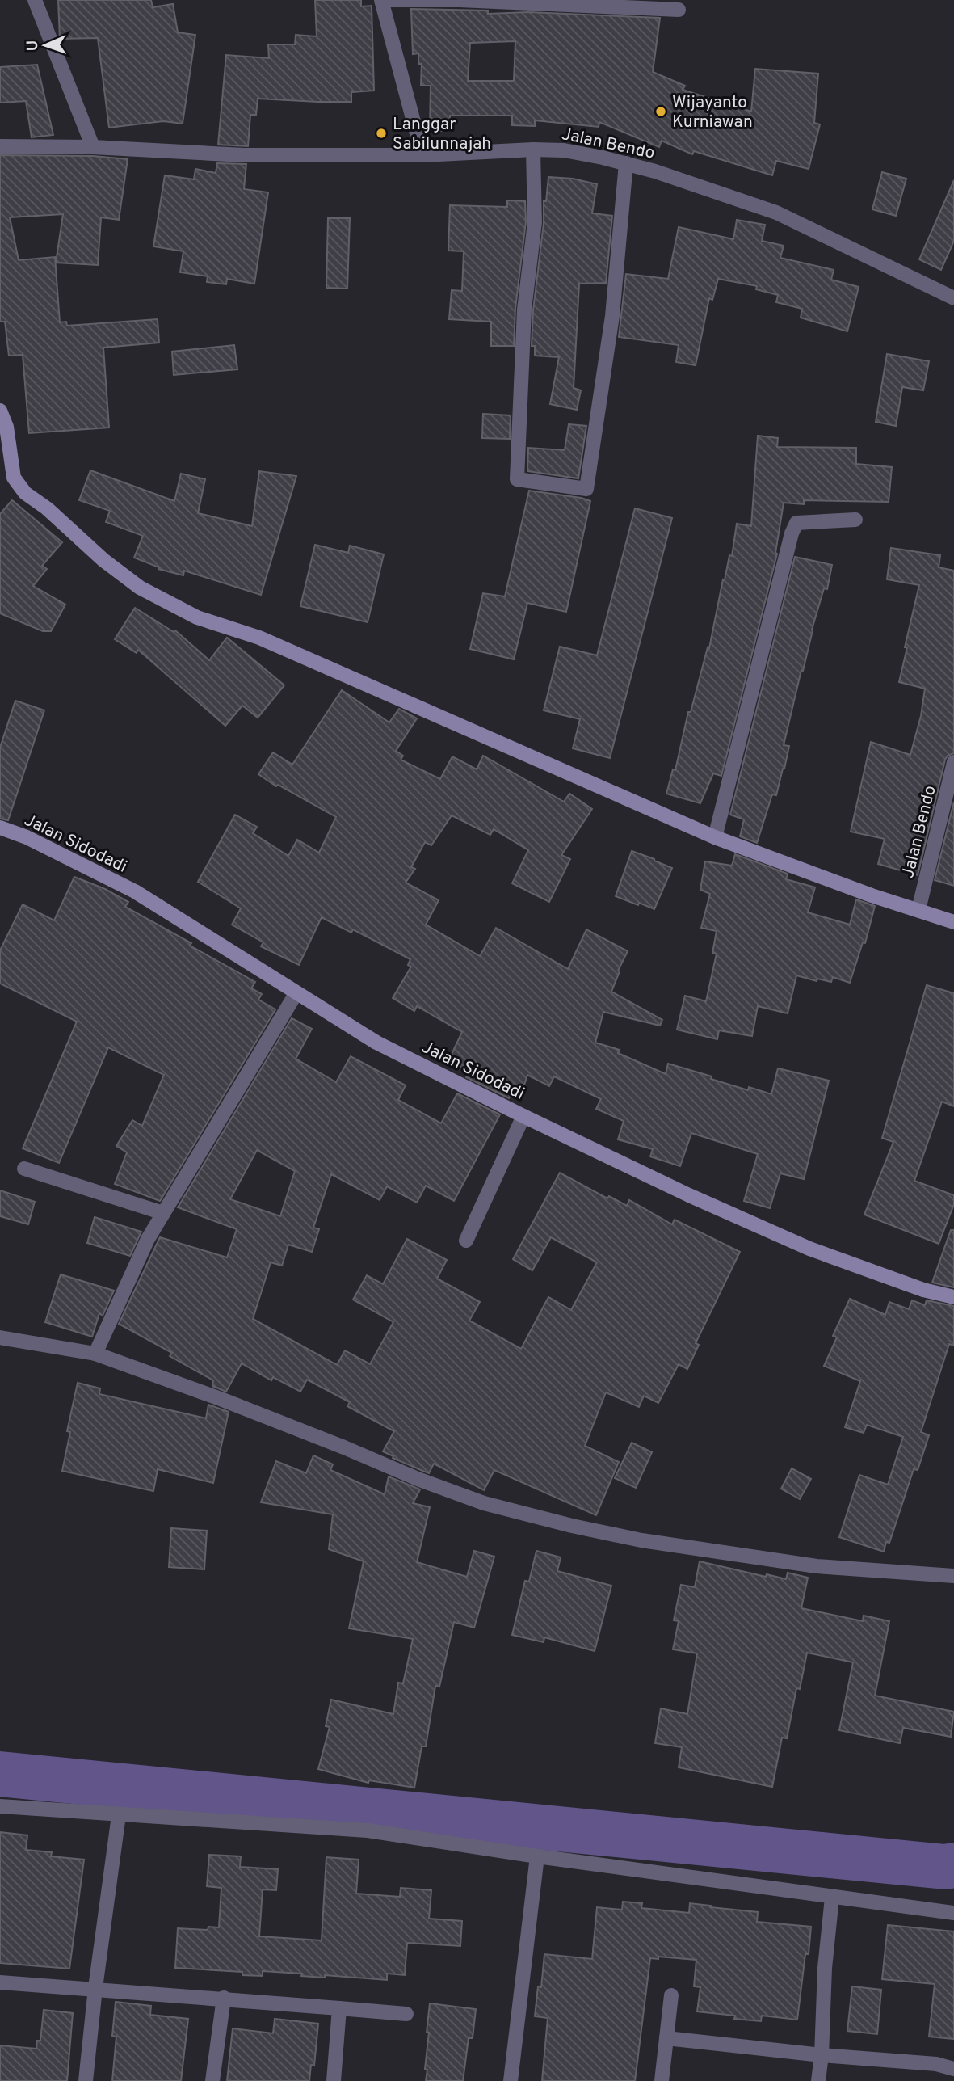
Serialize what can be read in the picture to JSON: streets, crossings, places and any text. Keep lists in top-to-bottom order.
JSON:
{
  "streets": {
    "street": ["Jalan Bendo", "Jalan Sidodadi"]
  },
  "places": ["Wijayanto Kurniawan", "Langgar Sabilunnajah"],
  "north": "left"
}
